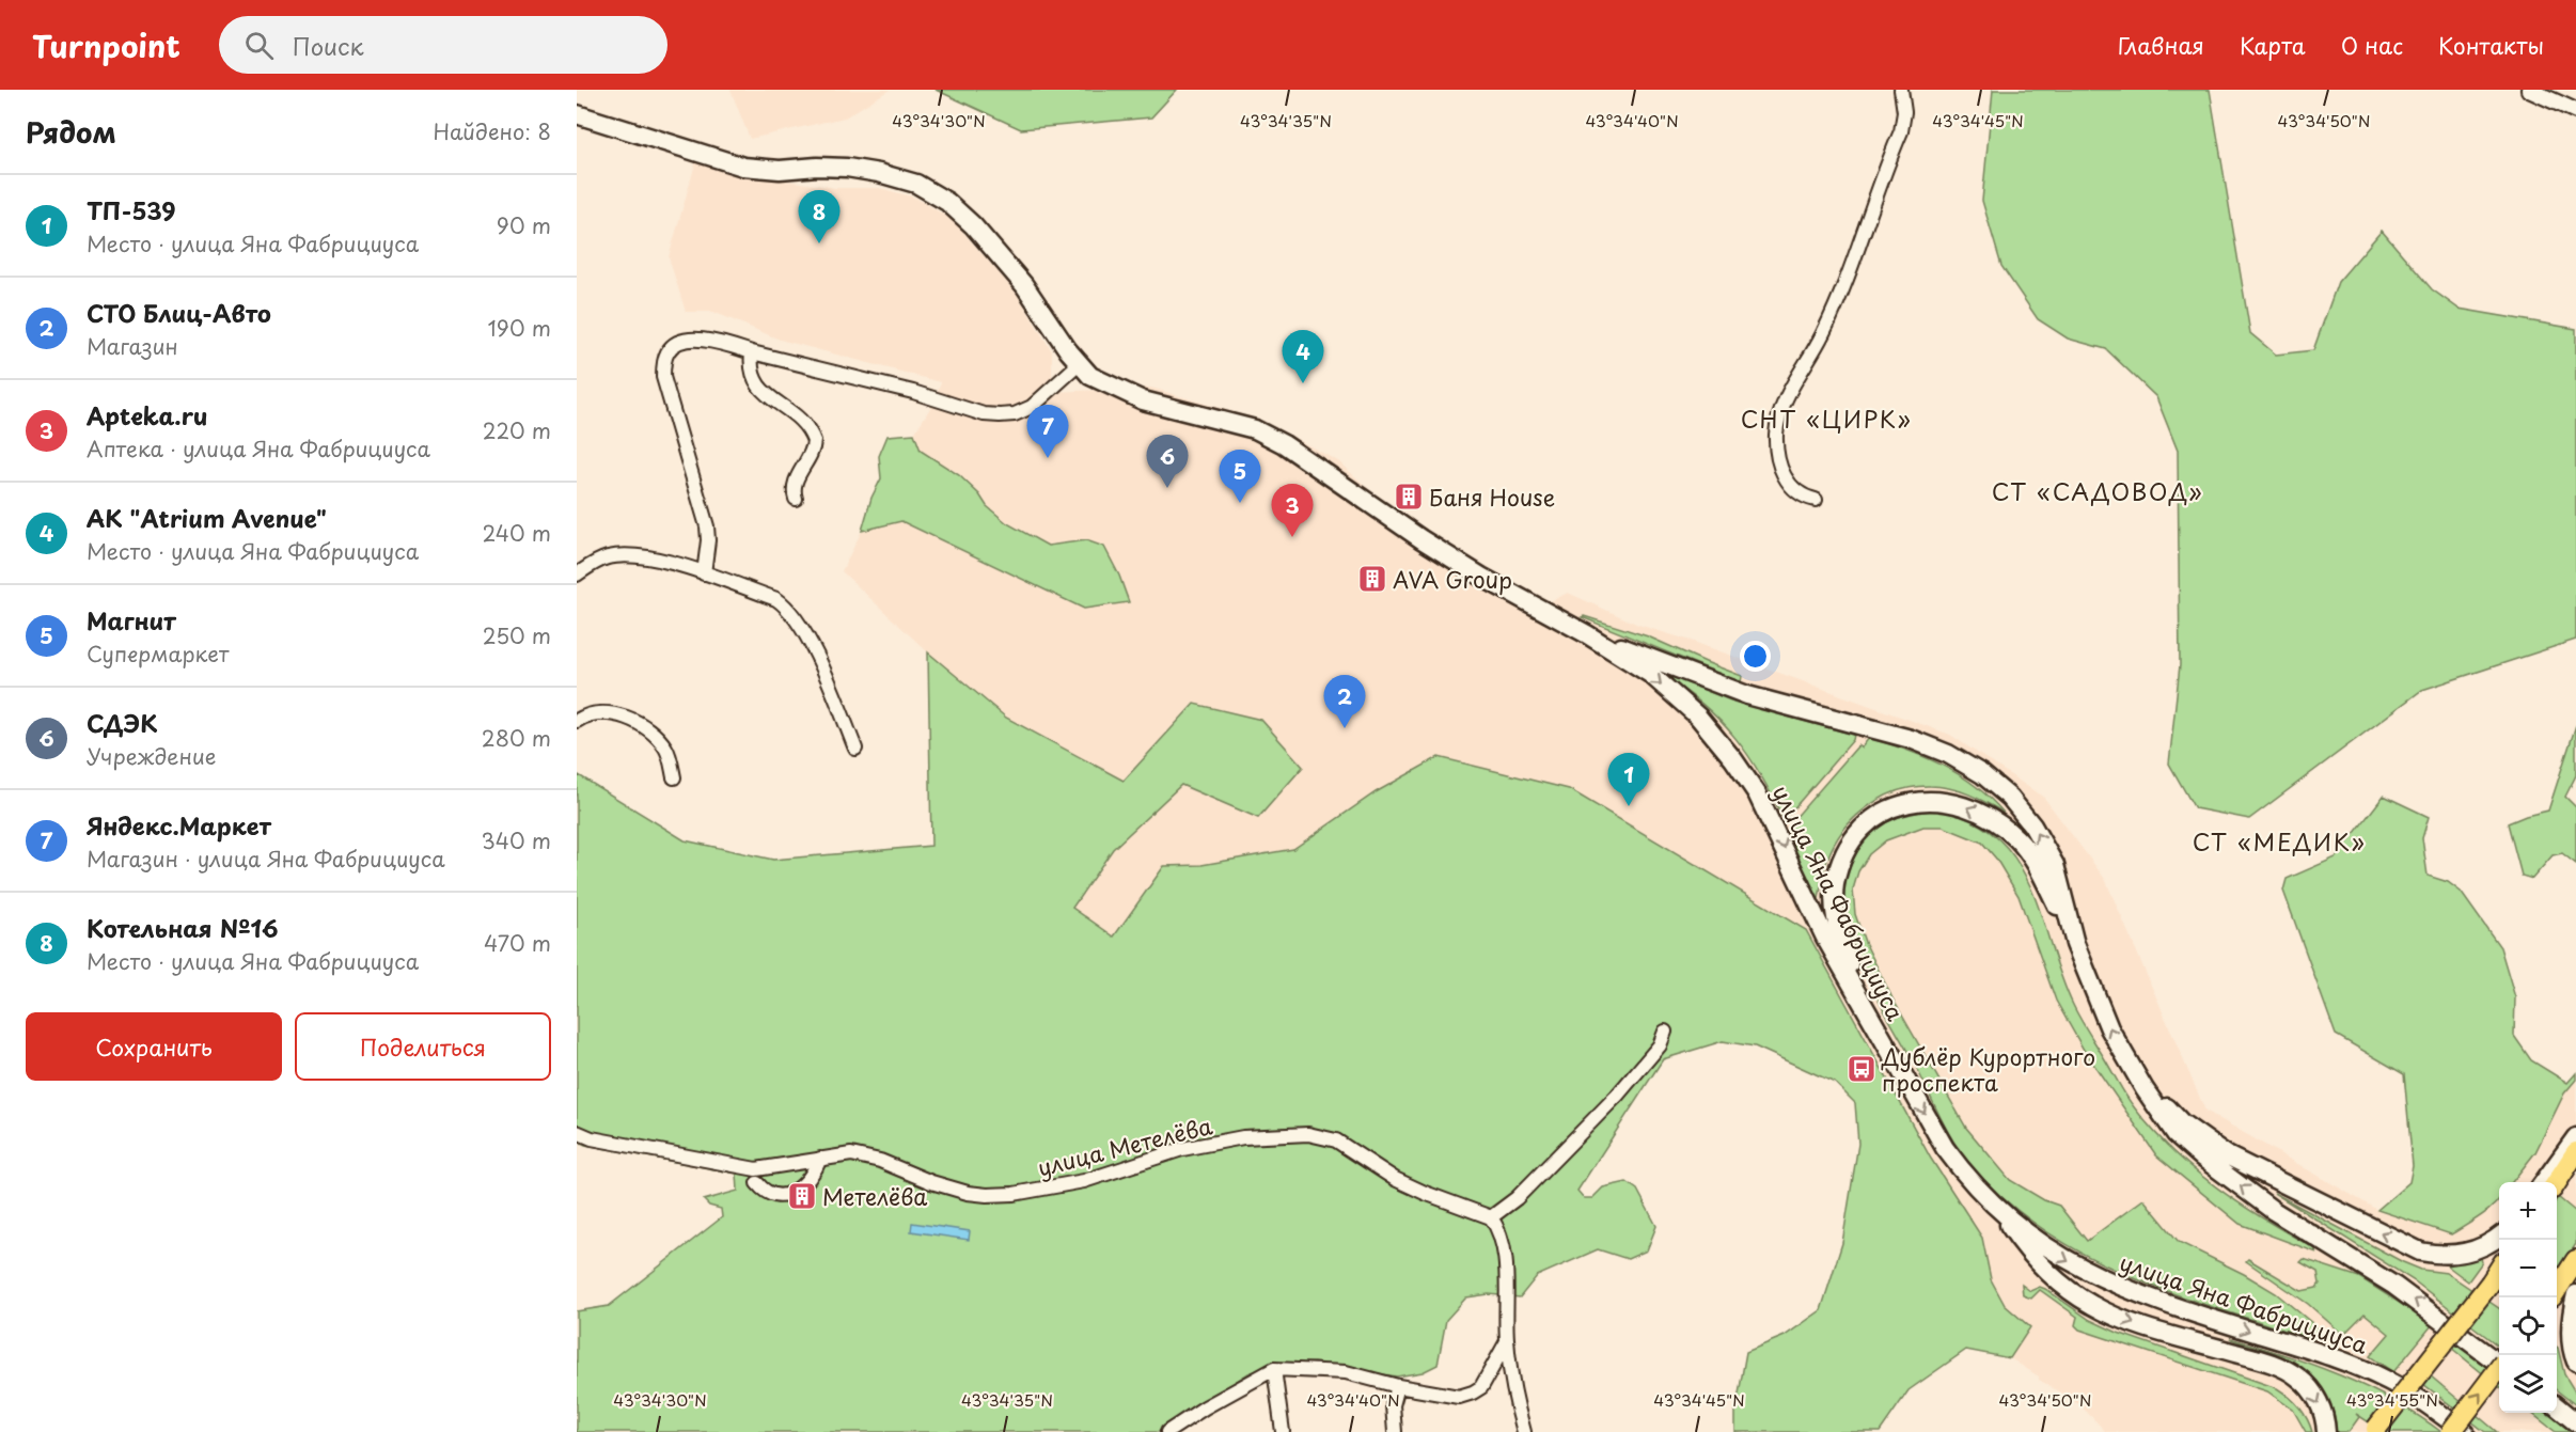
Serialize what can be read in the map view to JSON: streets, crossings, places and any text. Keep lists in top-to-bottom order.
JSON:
{
  "streets": {
    "main road": ["улица Яна Фабрициуса"],
    "street": ["улица Метелёва"]
  },
  "districts": ["СНТ «ЦИРК»", "СТ «САДОВОД»", "СТ «МЕДИК»"],
  "places": {
    "building": ["Баня House", "AVA Group", "Метелёва"],
    "bus stop": ["Дублёр Курортного проспекта"]
  },
  "page": {
    "header": "Turnpoint",
    "search": "Поиск",
    "nav": [
      "Главная",
      "Карта",
      "О нас",
      "Контакты"
    ],
    "heading": ["Рядом", "Найдено: 8"],
    "list": [
      {
        "mark": "1",
        "name": "ТП-539",
        "note": "Место · улица Яна Фабрициуса",
        "value": "90 m"
      },
      {
        "mark": "2",
        "name": "СТО Блиц-Авто",
        "note": "Магазин",
        "value": "190 m"
      },
      {
        "mark": "3",
        "name": "Apteka.ru",
        "note": "Аптека · улица Яна Фабрициуса",
        "value": "220 m"
      },
      {
        "mark": "4",
        "name": "АК \"Atrium Avenue\"",
        "note": "Место · улица Яна Фабрициуса",
        "value": "240 m"
      },
      {
        "mark": "5",
        "name": "Магнит",
        "note": "Супермаркет",
        "value": "250 m"
      },
      {
        "mark": "6",
        "name": "СДЭК",
        "note": "Учреждение",
        "value": "280 m"
      },
      {
        "mark": "7",
        "name": "Яндекс.Маркет",
        "note": "Магазин · улица Яна Фабрициуса",
        "value": "340 m"
      },
      {
        "mark": "8",
        "name": "Котельная №16",
        "note": "Место · улица Яна Фабрициуса",
        "value": "470 m"
      }
    ],
    "pins": [
      "8",
      "4",
      "7",
      "6",
      "5",
      "3",
      "2",
      "1"
    ],
    "buttons": ["Сохранить", "Поделиться"],
    "map_buttons": ["+", "−"]
  },
  "coordinates": [
    "43°34'30\"N",
    "43°34'35\"N",
    "43°34'40\"N",
    "43°34'45\"N",
    "43°34'50\"N",
    "43°34'55\"N"
  ]
}
